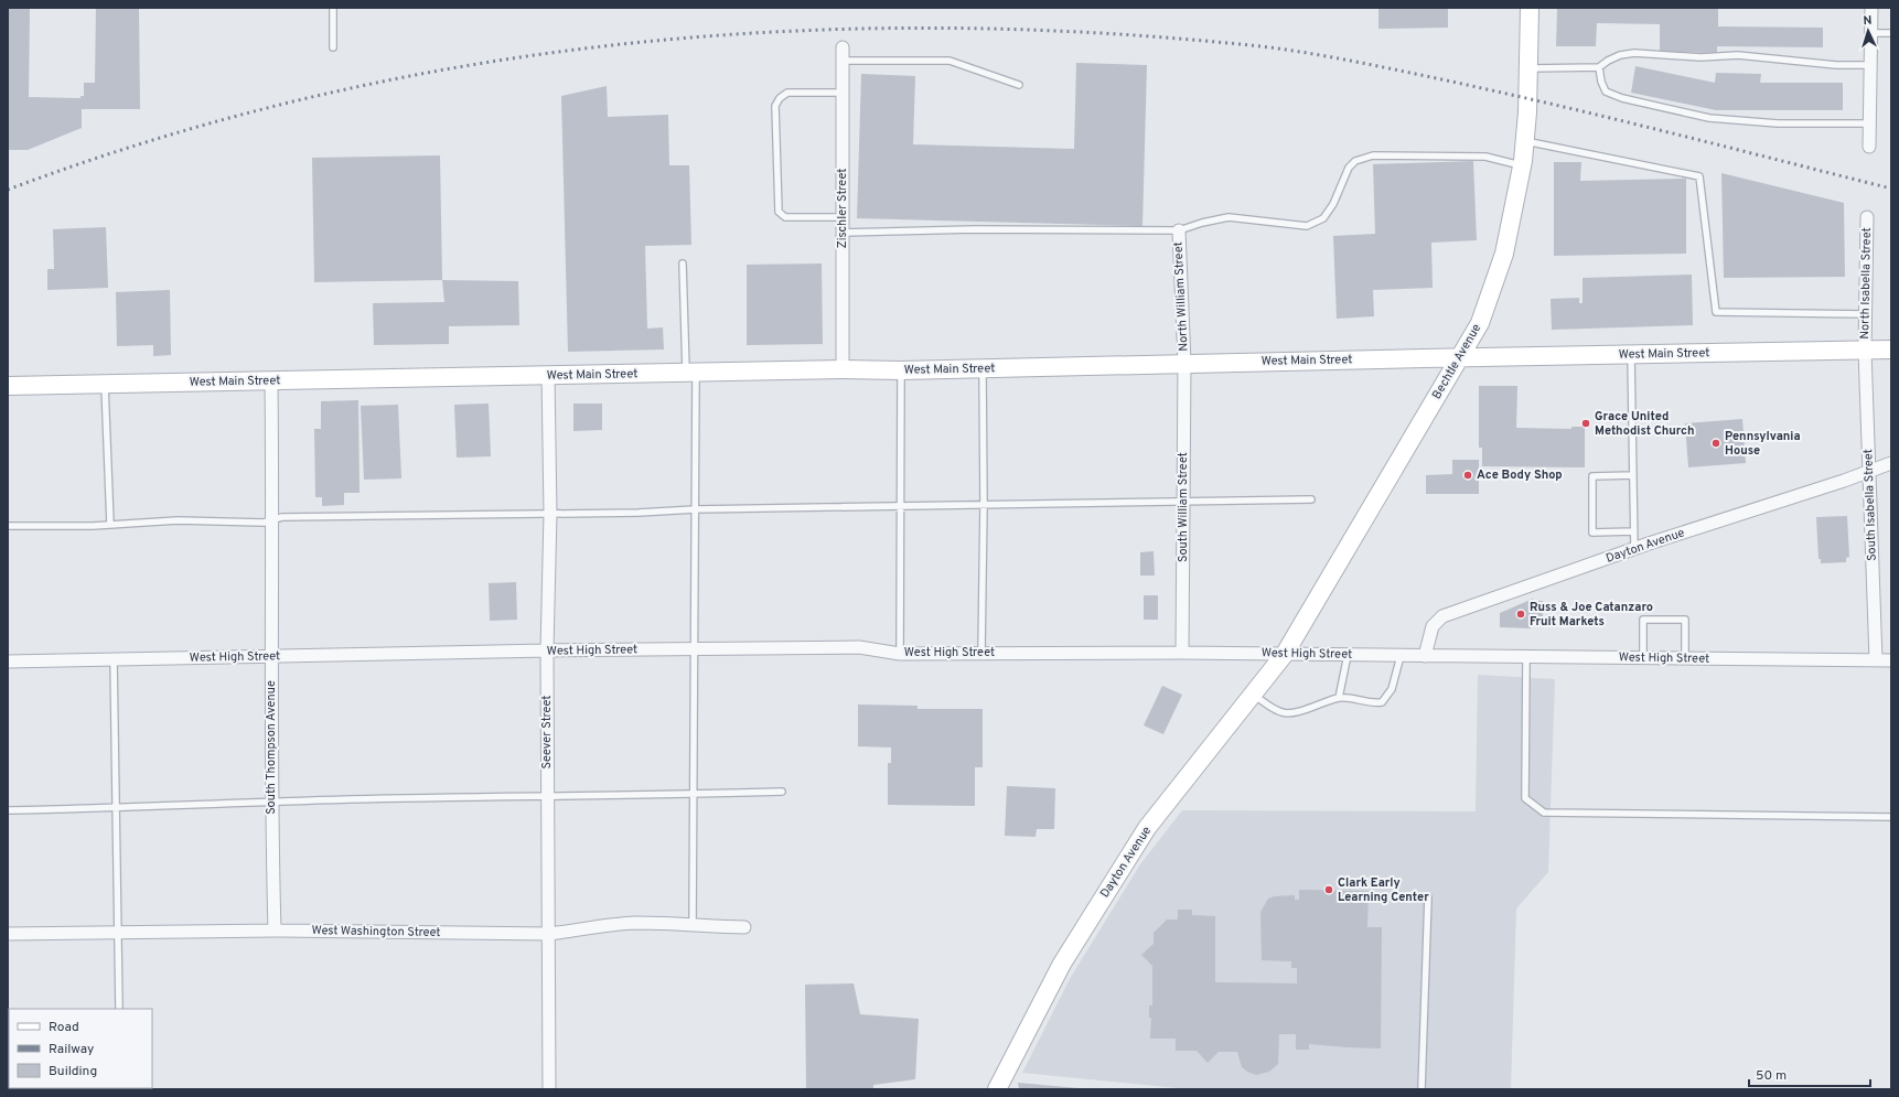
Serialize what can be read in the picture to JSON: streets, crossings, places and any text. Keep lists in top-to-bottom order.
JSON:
{
  "streets": {
    "street": [
      "Zischler Street",
      "North Isabella Street",
      "North William Street",
      "West Main Street",
      "Bechtle Avenue",
      "South Isabella Street",
      "South William Street",
      "Dayton Avenue",
      "West High Street",
      "Seever Street",
      "South Thompson Avenue",
      "West Washington Street"
    ]
  },
  "crossings": [
    ["Zischler Street", "West Main Street"],
    ["North Isabella Street", "West Main Street"],
    ["North Isabella Street", "South Isabella Street"],
    ["North William Street", "West Main Street"],
    ["North William Street", "South William Street"],
    ["West Main Street", "Bechtle Avenue"],
    ["West Main Street", "South Isabella Street"],
    ["West Main Street", "South William Street"],
    ["West Main Street", "Seever Street"],
    ["West Main Street", "South Thompson Avenue"],
    ["Bechtle Avenue", "Dayton Avenue"],
    ["Bechtle Avenue", "West High Street"],
    ["South Isabella Street", "Dayton Avenue"],
    ["South Isabella Street", "West High Street"],
    ["South William Street", "West High Street"],
    ["Dayton Avenue", "West High Street"],
    ["West High Street", "Seever Street"],
    ["West High Street", "South Thompson Avenue"],
    ["Seever Street", "West Washington Street"],
    ["South Thompson Avenue", "West Washington Street"]
  ],
  "places": [
    "Grace United Methodist Church",
    "Pennsylvania House",
    "Ace Body Shop",
    "Russ & Joe Catanzaro Fruit Markets",
    "Clark Early Learning Center"
  ],
  "legend": ["Road", "Railway", "Building"],
  "scale_bar": "50 m",
  "north": "top"
}
